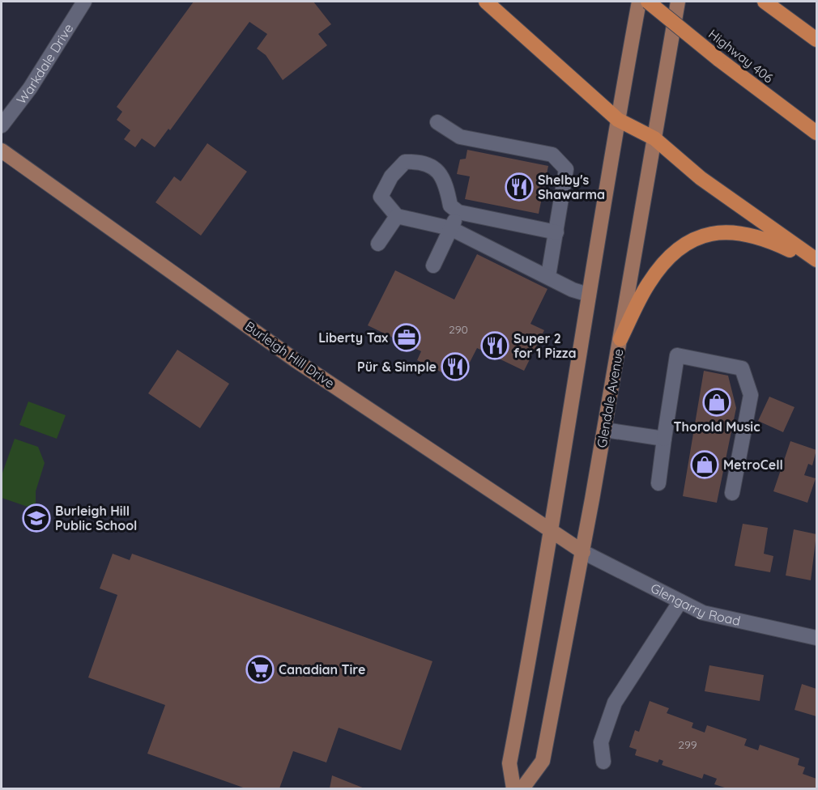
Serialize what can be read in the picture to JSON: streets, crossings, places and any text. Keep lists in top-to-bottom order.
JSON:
{
  "streets": {
    "highway": ["Highway 406"],
    "main road": ["Burleigh Hill Drive", "Glendale Avenue"],
    "street": ["Warkdale Drive", "Glengarry Road"]
  },
  "crossings": [
    ["Burleigh Hill Drive", "Glendale Avenue"],
    ["Burleigh Hill Drive", "Glengarry Road"],
    ["Glendale Avenue", "Glengarry Road"]
  ],
  "places": {
    "restaurant": ["Shelby's Shawarma", "Super 2 for 1 Pizza", "Pür & Simple"],
    "office": ["Liberty Tax"],
    "shop": ["Thorold Music", "MetroCell"],
    "school or university": ["Burleigh Hill Public School"],
    "supermarket": ["Canadian Tire"]
  },
  "house_numbers": ["290", "299"]
}
